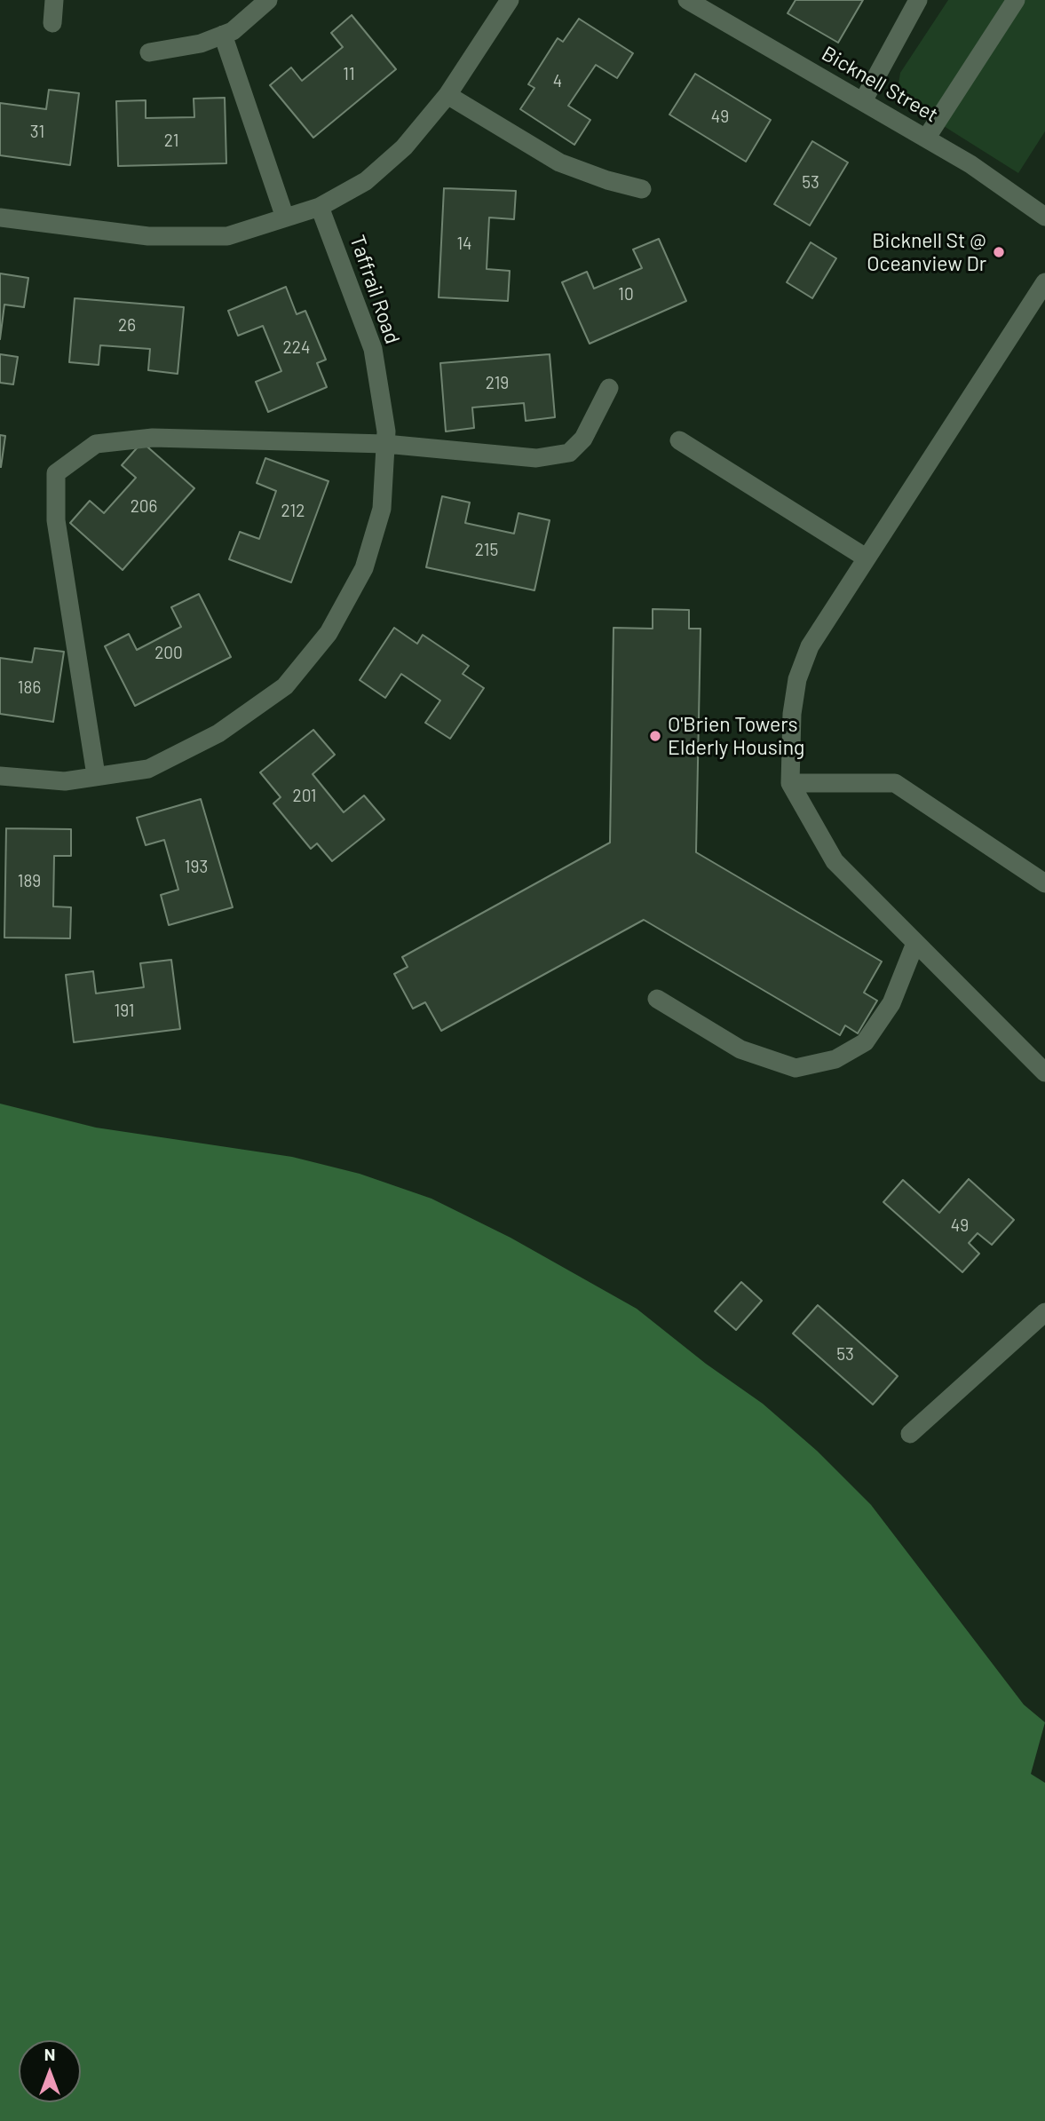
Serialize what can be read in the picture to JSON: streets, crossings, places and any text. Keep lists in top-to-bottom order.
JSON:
{
  "streets": {
    "street": ["Bicknell Street", "Taffrail Road"]
  },
  "places": ["Bicknell St @ Oceanview Dr", "O'Brien Towers Elderly Housing"],
  "house_numbers": [
    "11",
    "4",
    "49",
    "31",
    "21",
    "53",
    "14",
    "10",
    "26",
    "224",
    "219",
    "206",
    "212",
    "215",
    "200",
    "186",
    "201",
    "193",
    "189",
    "191",
    "49",
    "53"
  ],
  "north": "top"
}
